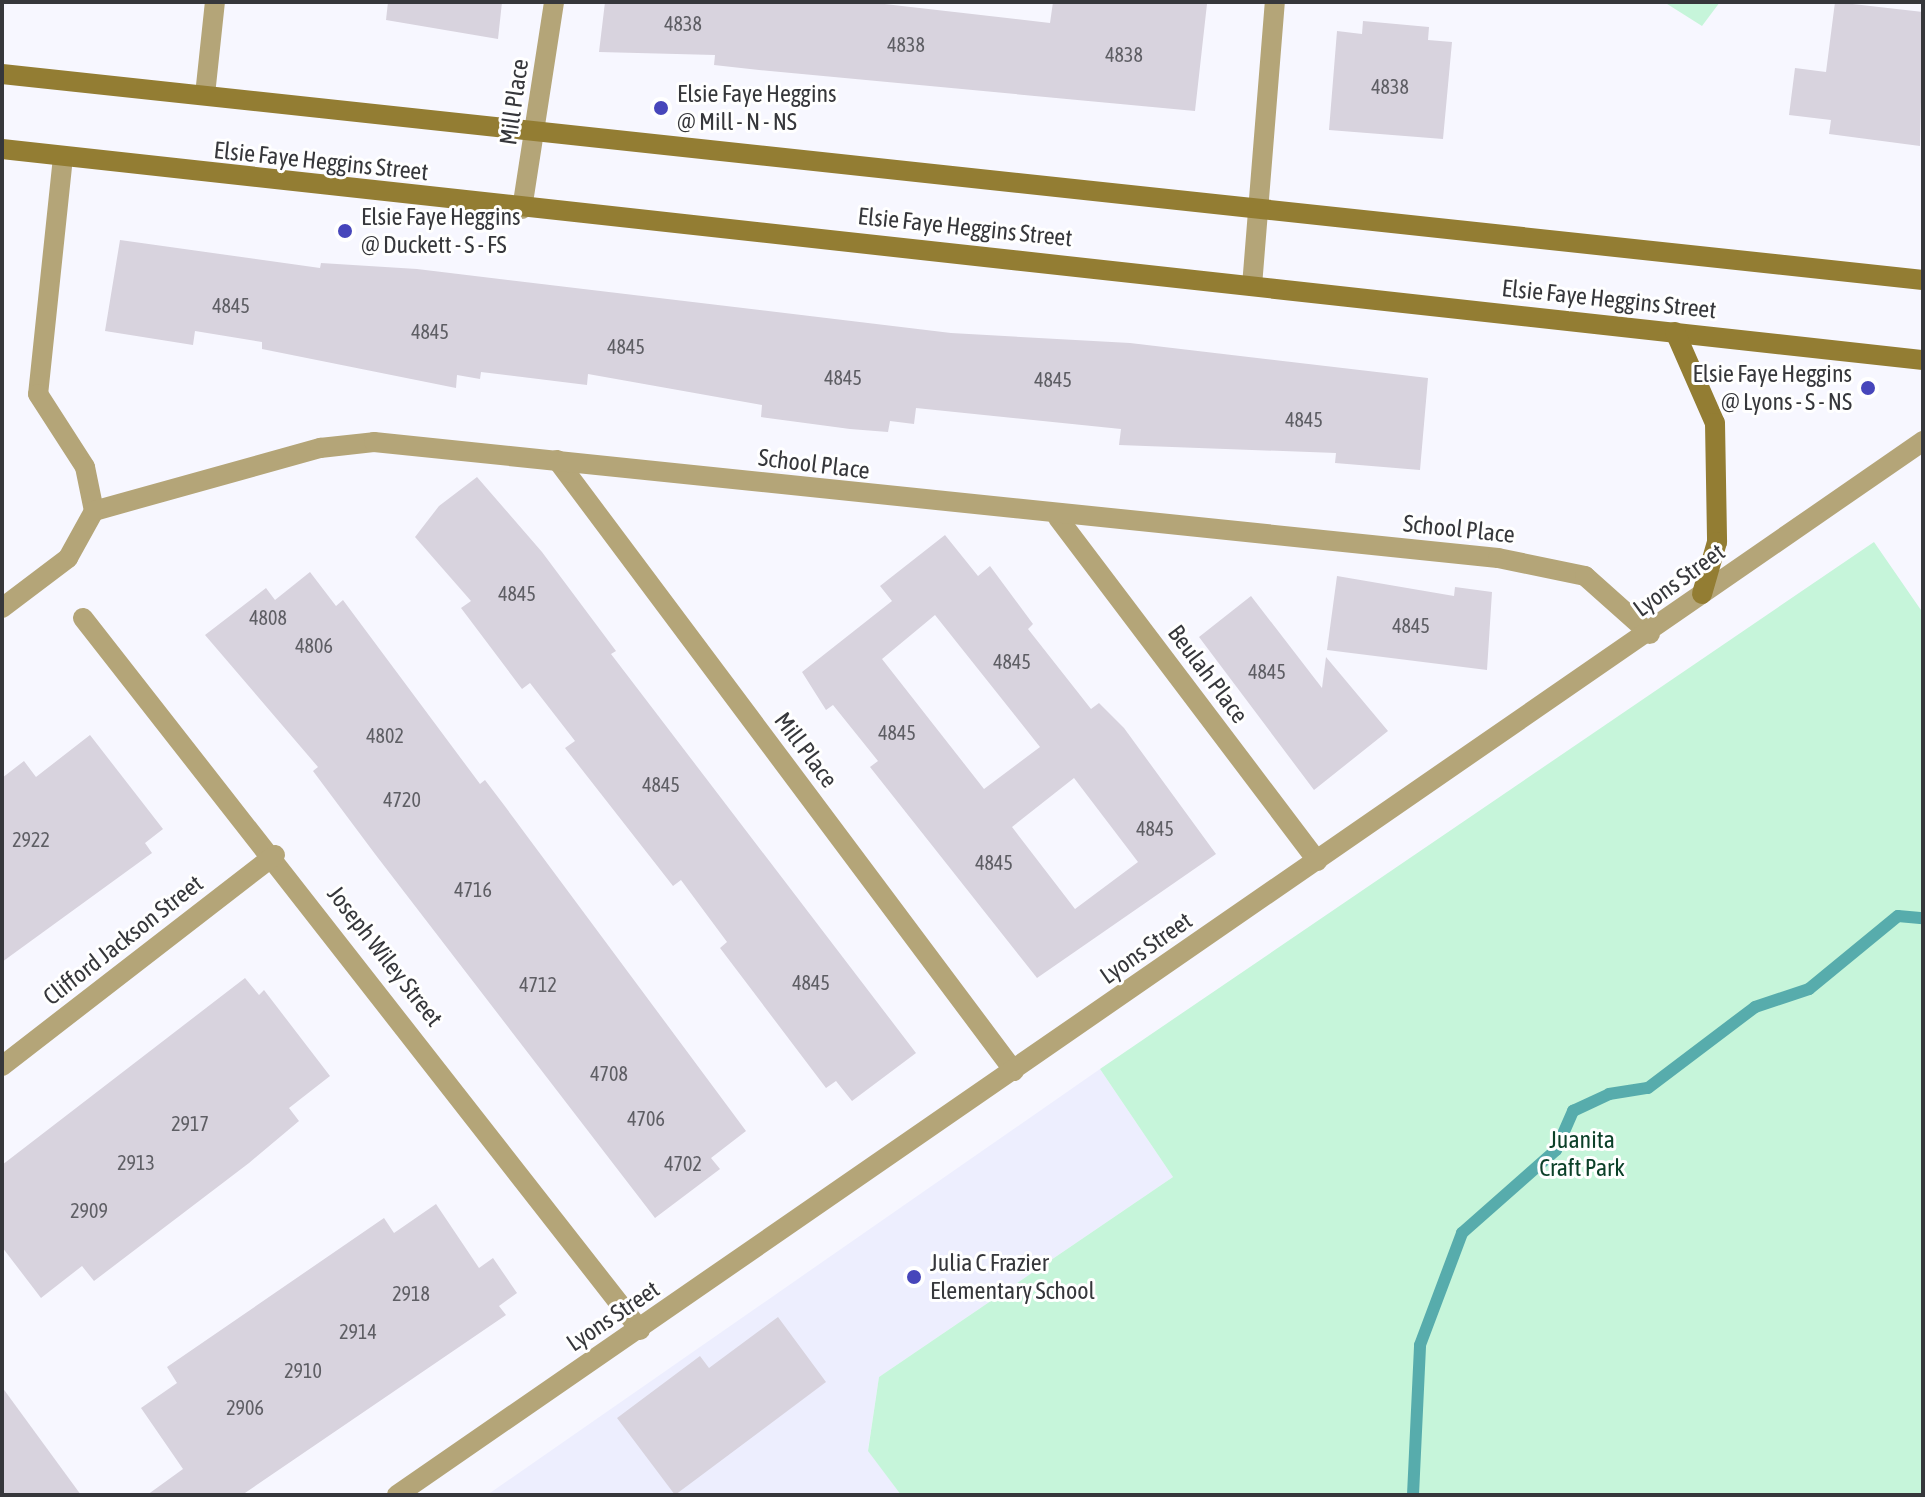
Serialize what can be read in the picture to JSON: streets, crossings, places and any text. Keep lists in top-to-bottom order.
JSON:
{
  "streets": {
    "main road": ["Elsie Faye Heggins Street"],
    "street": [
      "Mill Place",
      "School Place",
      "Lyons Street",
      "Beulah Place",
      "Clifford Jackson Street",
      "Joseph Wiley Street"
    ]
  },
  "crossings": [
    ["Mill Place", "Elsie Faye Heggins Street"],
    ["Mill Place", "School Place"],
    ["Mill Place", "Lyons Street"],
    ["School Place", "Lyons Street"],
    ["School Place", "Beulah Place"],
    ["Lyons Street", "Beulah Place"],
    ["Lyons Street", "Joseph Wiley Street"],
    ["Clifford Jackson Street", "Joseph Wiley Street"]
  ],
  "parks": ["Juanita Craft Park"],
  "places": [
    "Elsie Faye Heggins @ Mill - N - NS",
    "Elsie Faye Heggins @ Duckett - S - FS",
    "Elsie Faye Heggins @ Lyons - S - NS",
    "Julia C Frazier Elementary School"
  ],
  "house_numbers": [
    "4838",
    "4838",
    "4838",
    "4838",
    "4845",
    "4845",
    "4845",
    "4845",
    "4845",
    "4845",
    "4845",
    "4808",
    "4845",
    "4806",
    "4845",
    "4845",
    "4845",
    "4802",
    "4845",
    "4720",
    "4845",
    "2922",
    "4845",
    "4716",
    "4845",
    "4712",
    "4708",
    "4706",
    "2917",
    "2913",
    "4702",
    "2909",
    "2918",
    "2914",
    "2910",
    "2906"
  ]
}
